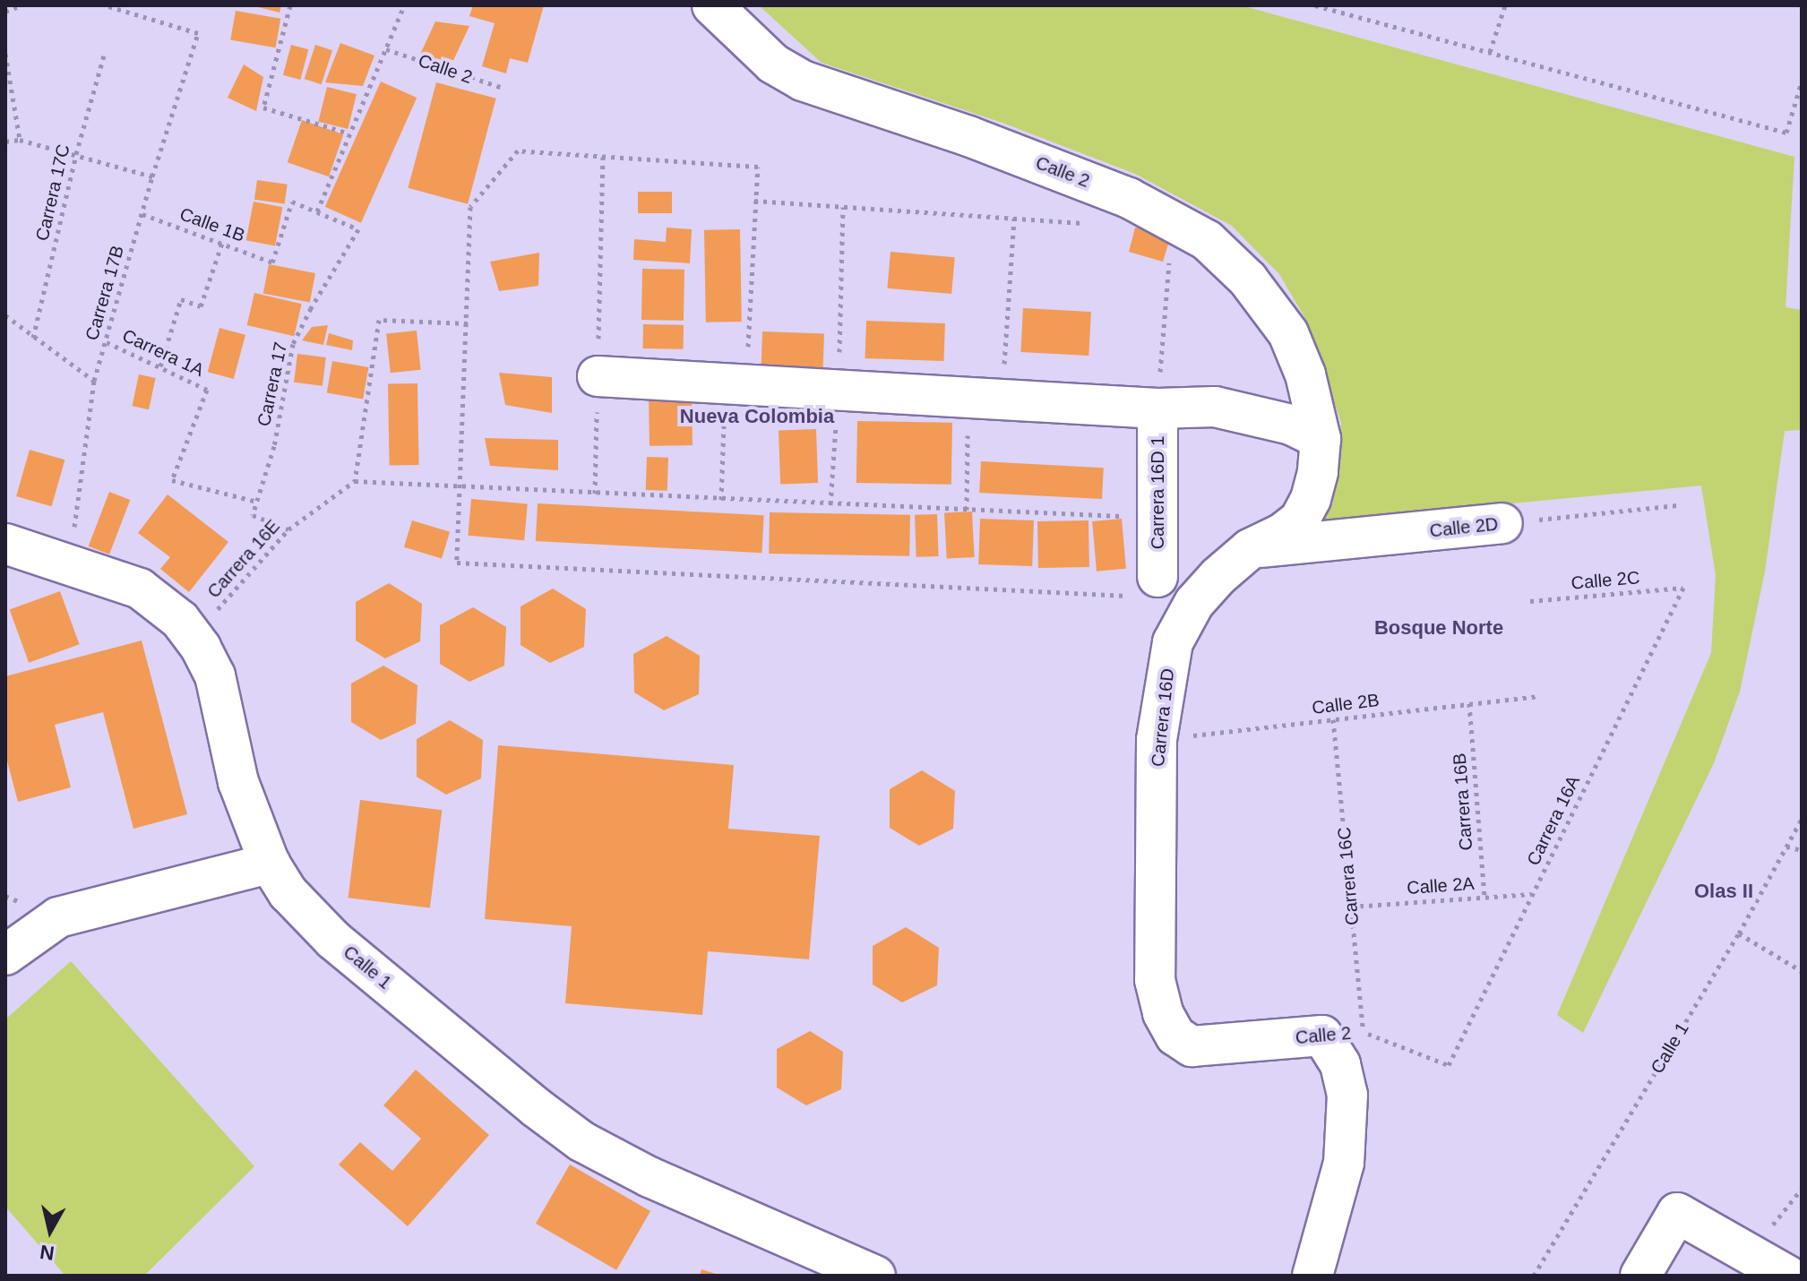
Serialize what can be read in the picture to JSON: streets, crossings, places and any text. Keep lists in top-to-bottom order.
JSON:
{
  "streets": {
    "street": [
      "Calle 2",
      "Carrera 16D 1",
      "Calle 2D",
      "Carrera 16D",
      "Calle 1"
    ],
    "path": [
      "Carrera 17C",
      "Calle 1B",
      "Carrera 17B",
      "Carrera 1A",
      "Carrera 17",
      "Carrera 16E",
      "Calle 2C",
      "Calle 2B",
      "Carrera 16B",
      "Carrera 16A",
      "Carrera 16C",
      "Calle 2A"
    ]
  },
  "crossings": [
    ["Calle 2", "Carrera 16D"],
    ["Calle 2", "Carrera 16A"],
    ["Calle 2", "Carrera 16C"],
    ["Calle 1B", "Carrera 17B"],
    ["Calle 1B", "Carrera 17"],
    ["Carrera 17B", "Carrera 1A"],
    ["Carrera 17B", "Calle 1"],
    ["Carrera 1A", "Carrera 17"],
    ["Carrera 17", "Carrera 16E"],
    ["Calle 2D", "Carrera 16D"],
    ["Carrera 16E", "Calle 1"],
    ["Calle 2C", "Carrera 16A"],
    ["Calle 2B", "Carrera 16D"],
    ["Calle 2B", "Carrera 16B"],
    ["Calle 2B", "Carrera 16C"],
    ["Carrera 16B", "Calle 2A"],
    ["Carrera 16A", "Calle 2A"],
    ["Carrera 16C", "Calle 2A"]
  ],
  "districts": ["Nueva Colombia", "Bosque Norte", "Olas II"],
  "north": "bottom"
}
